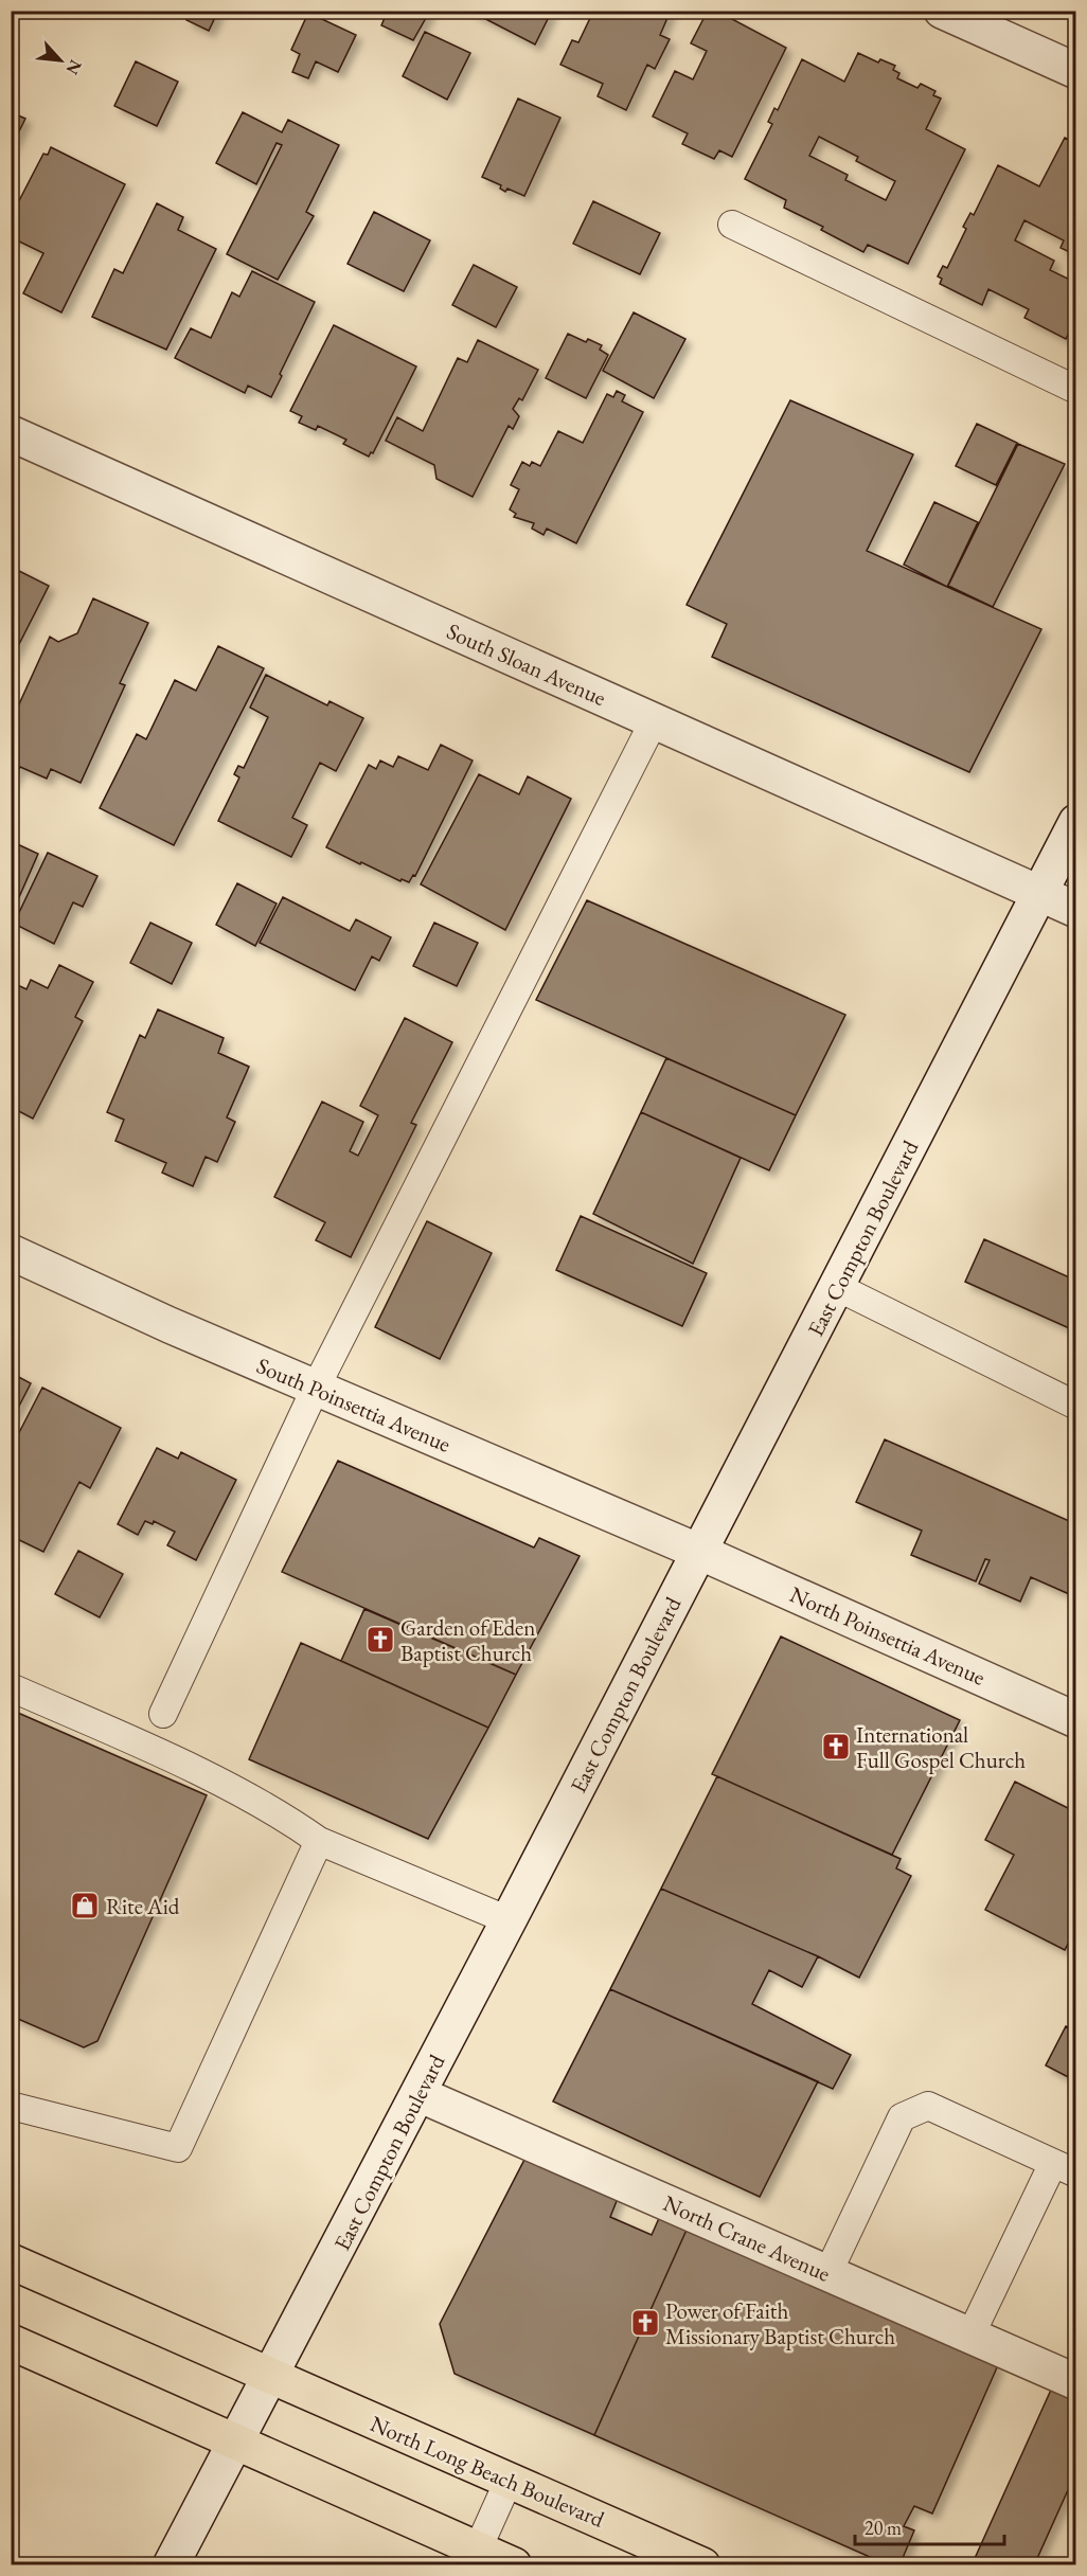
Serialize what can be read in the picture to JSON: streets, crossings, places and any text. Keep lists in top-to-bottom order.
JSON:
{
  "streets": {
    "main road": ["North Long Beach Boulevard"],
    "street": [
      "South Sloan Avenue",
      "East Compton Boulevard",
      "South Poinsettia Avenue",
      "North Poinsettia Avenue",
      "North Crane Avenue"
    ]
  },
  "crossings": [
    ["South Sloan Avenue", "East Compton Boulevard"],
    ["East Compton Boulevard", "South Poinsettia Avenue"],
    ["East Compton Boulevard", "North Poinsettia Avenue"],
    ["East Compton Boulevard", "North Crane Avenue"],
    ["East Compton Boulevard", "North Long Beach Boulevard"],
    ["South Poinsettia Avenue", "North Poinsettia Avenue"]
  ],
  "places": {
    "church": ["Garden of Eden Baptist Church", "International Full Gospel Church", "Power of Faith Missionary Baptist Church"],
    "shop": ["Rite Aid"]
  },
  "scale_bar": "20 m",
  "north": "bottom right"
}
